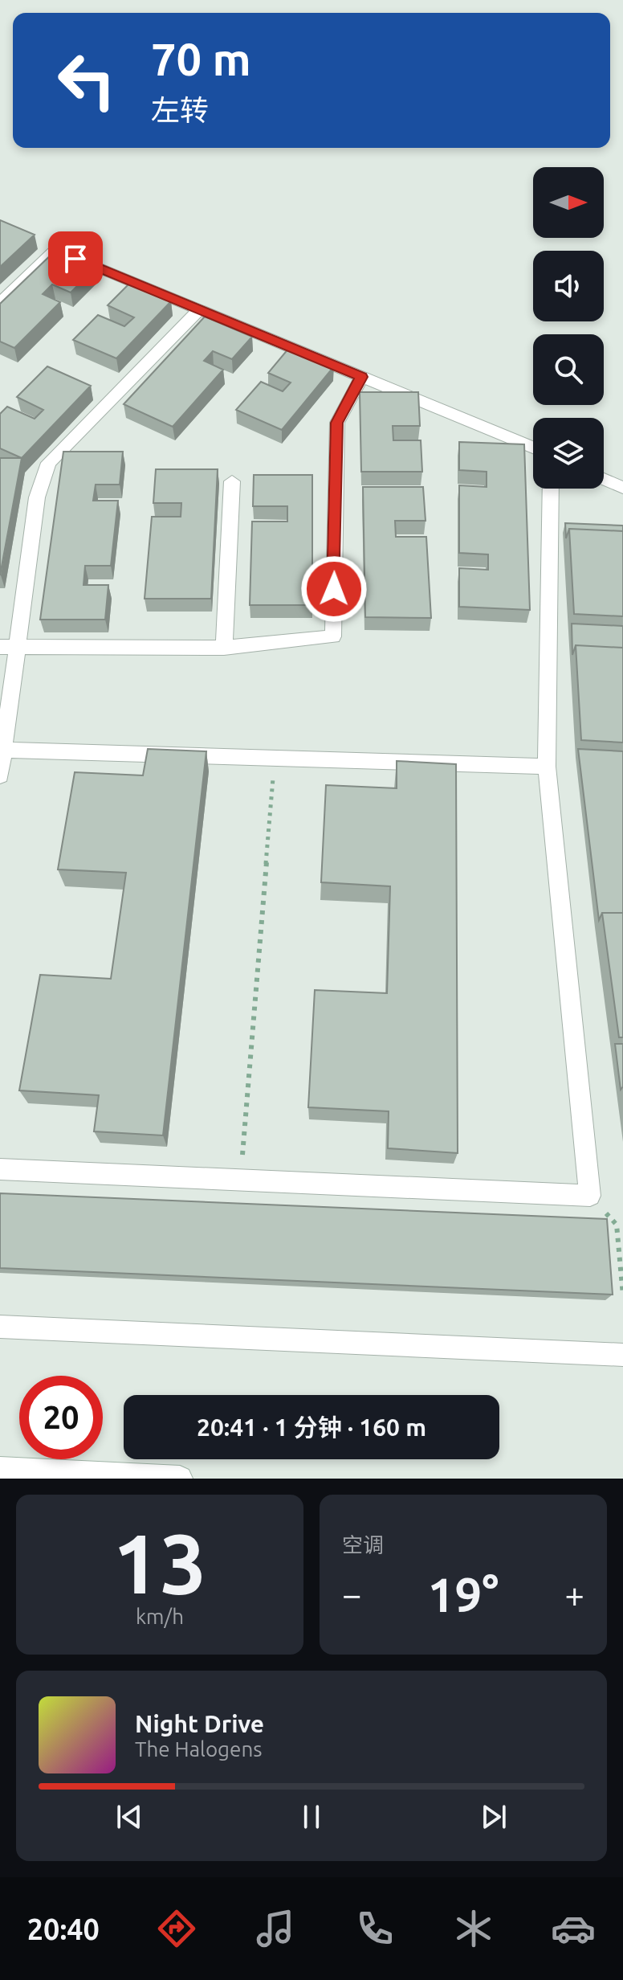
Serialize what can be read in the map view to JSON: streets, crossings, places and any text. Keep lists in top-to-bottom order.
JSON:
{
  "north": "right",
  "page": {
    "turn": ["70 m", "左转"],
    "limit": "20",
    "trip": "20:41 · 1 分钟 · 160 m",
    "tile": [
      ["13", "km/h"],
      "空调"
    ],
    "heat": ["−", "19°", "+"],
    "song": ["Night Drive", "The Halogens"],
    "tabs": "20:40"
  }
}
